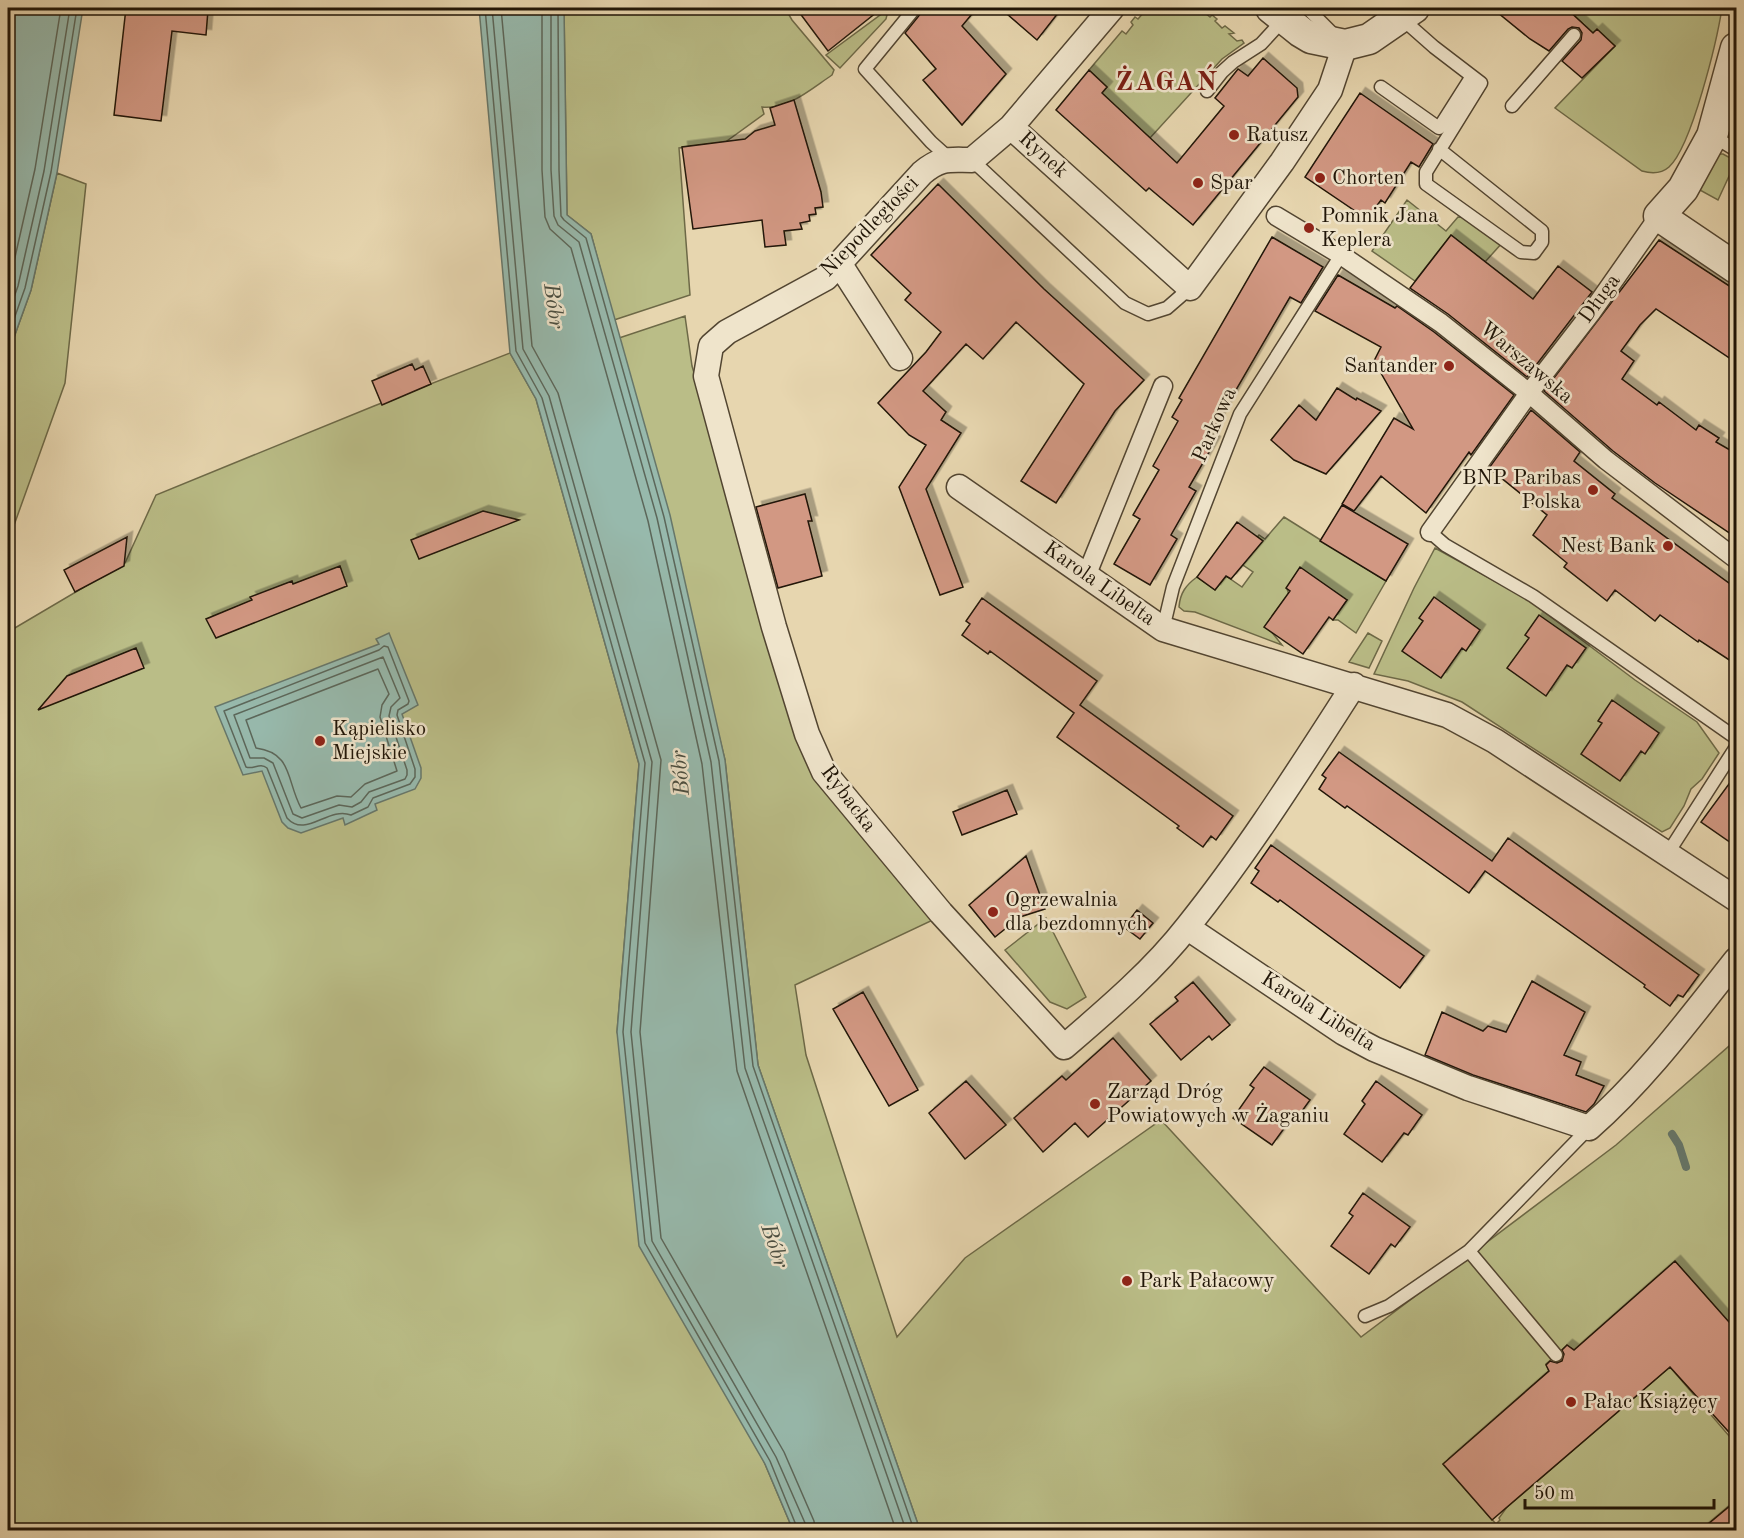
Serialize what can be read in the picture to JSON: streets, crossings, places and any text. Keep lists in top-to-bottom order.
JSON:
{
  "streets": {
    "street": [
      "Rynek",
      "Niepodległości",
      "Długa",
      "Warszawska",
      "Karola Libelta",
      "Rybacka"
    ],
    "lane": ["Parkowa"]
  },
  "crossings": [
    ["Rynek", "Niepodległości"],
    ["Niepodległości", "Rybacka"],
    ["Długa", "Warszawska"],
    ["Warszawska", "Parkowa"],
    ["Parkowa", "Karola Libelta"],
    ["Karola Libelta", "Rybacka"]
  ],
  "districts": ["ŻAGAŃ"],
  "water": ["Bóbr"],
  "places": [
    "Ratusz",
    "Chorten",
    "Spar",
    "Pomnik Jana Keplera",
    "Santander",
    "BNP Paribas Polska",
    "Nest Bank",
    "Kąpielisko Miejskie",
    "Ogrzewalnia dla bezdomnych",
    "Zarząd Dróg Powiatowych w Żaganiu",
    "Park Pałacowy",
    "Pałac Książęcy"
  ],
  "scale_bar": "50 m"
}
